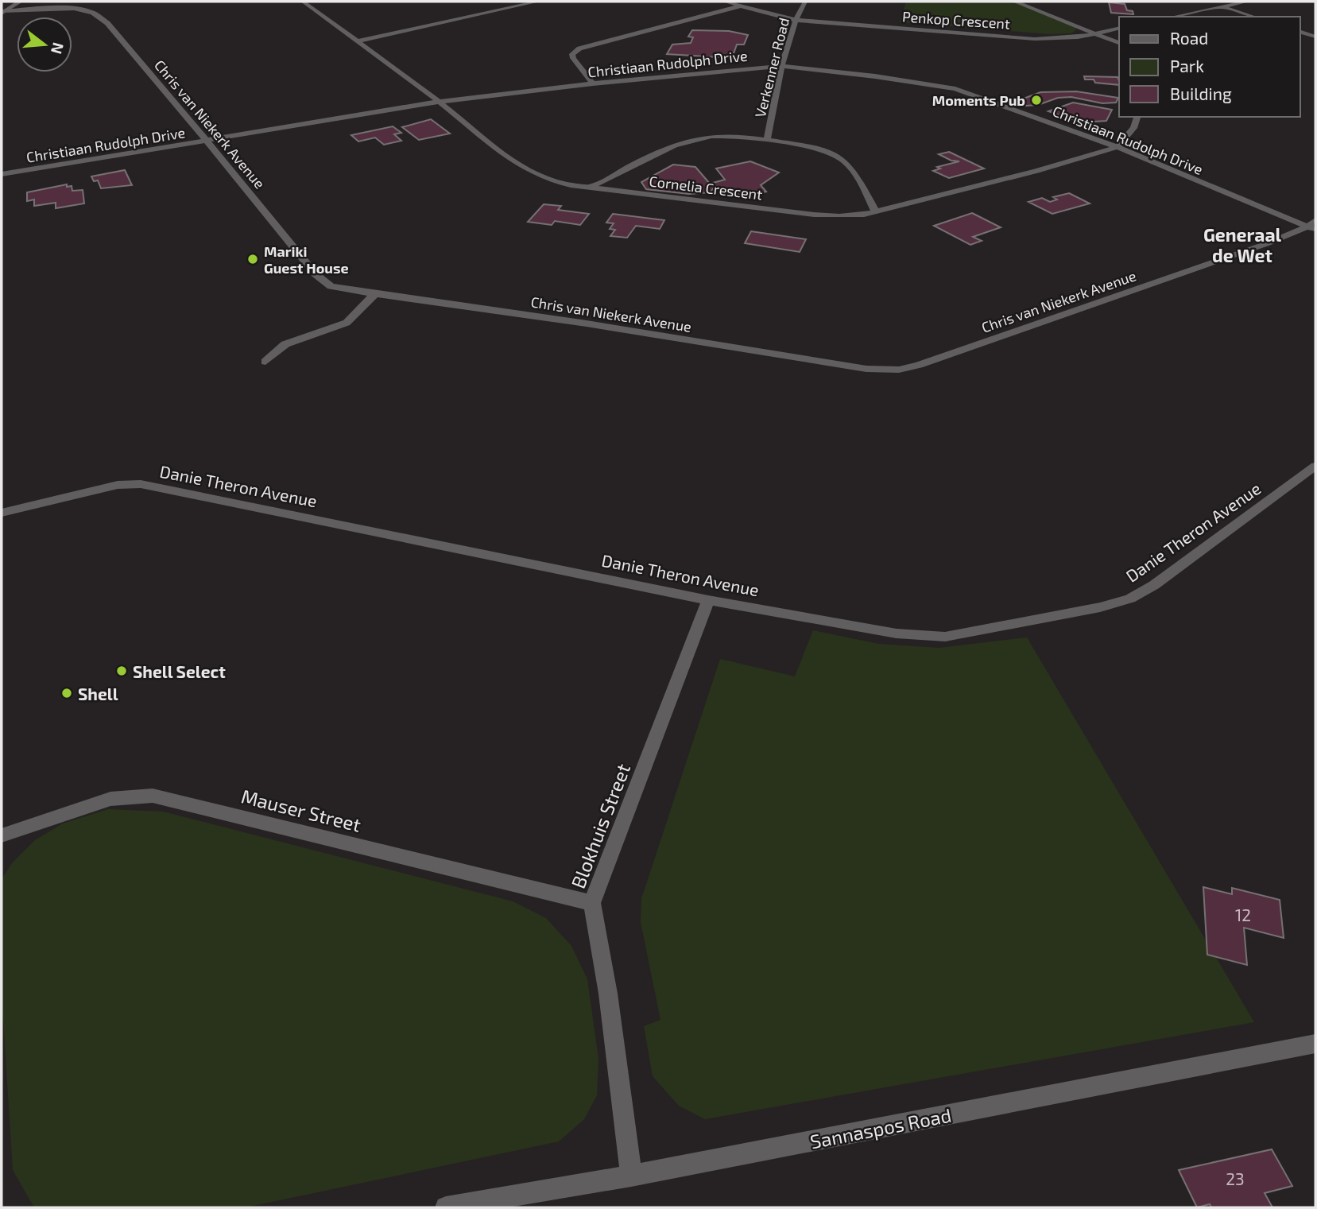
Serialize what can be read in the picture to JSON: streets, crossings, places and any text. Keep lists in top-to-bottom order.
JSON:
{
  "streets": {
    "street": [
      "Penkop Crescent",
      "Christiaan Rudolph Drive",
      "Verkenner Road",
      "Chris van Niekerk Avenue",
      "Cornelia Crescent",
      "Danie Theron Avenue",
      "Mauser Street",
      "Blokhuis Street",
      "Sannaspos Road"
    ]
  },
  "crossings": [
    ["Penkop Crescent", "Verkenner Road"],
    ["Christiaan Rudolph Drive", "Verkenner Road"],
    ["Christiaan Rudolph Drive", "Chris van Niekerk Avenue"],
    ["Christiaan Rudolph Drive", "Cornelia Crescent"],
    ["Danie Theron Avenue", "Blokhuis Street"],
    ["Mauser Street", "Blokhuis Street"],
    ["Blokhuis Street", "Sannaspos Road"]
  ],
  "districts": ["Generaal de Wet"],
  "places": [
    "Moments Pub",
    "Mariki Guest House",
    "Shell Select",
    "Shell"
  ],
  "house_numbers": ["12", "23"],
  "legend": ["Road", "Park", "Building"],
  "north": "right"
}
